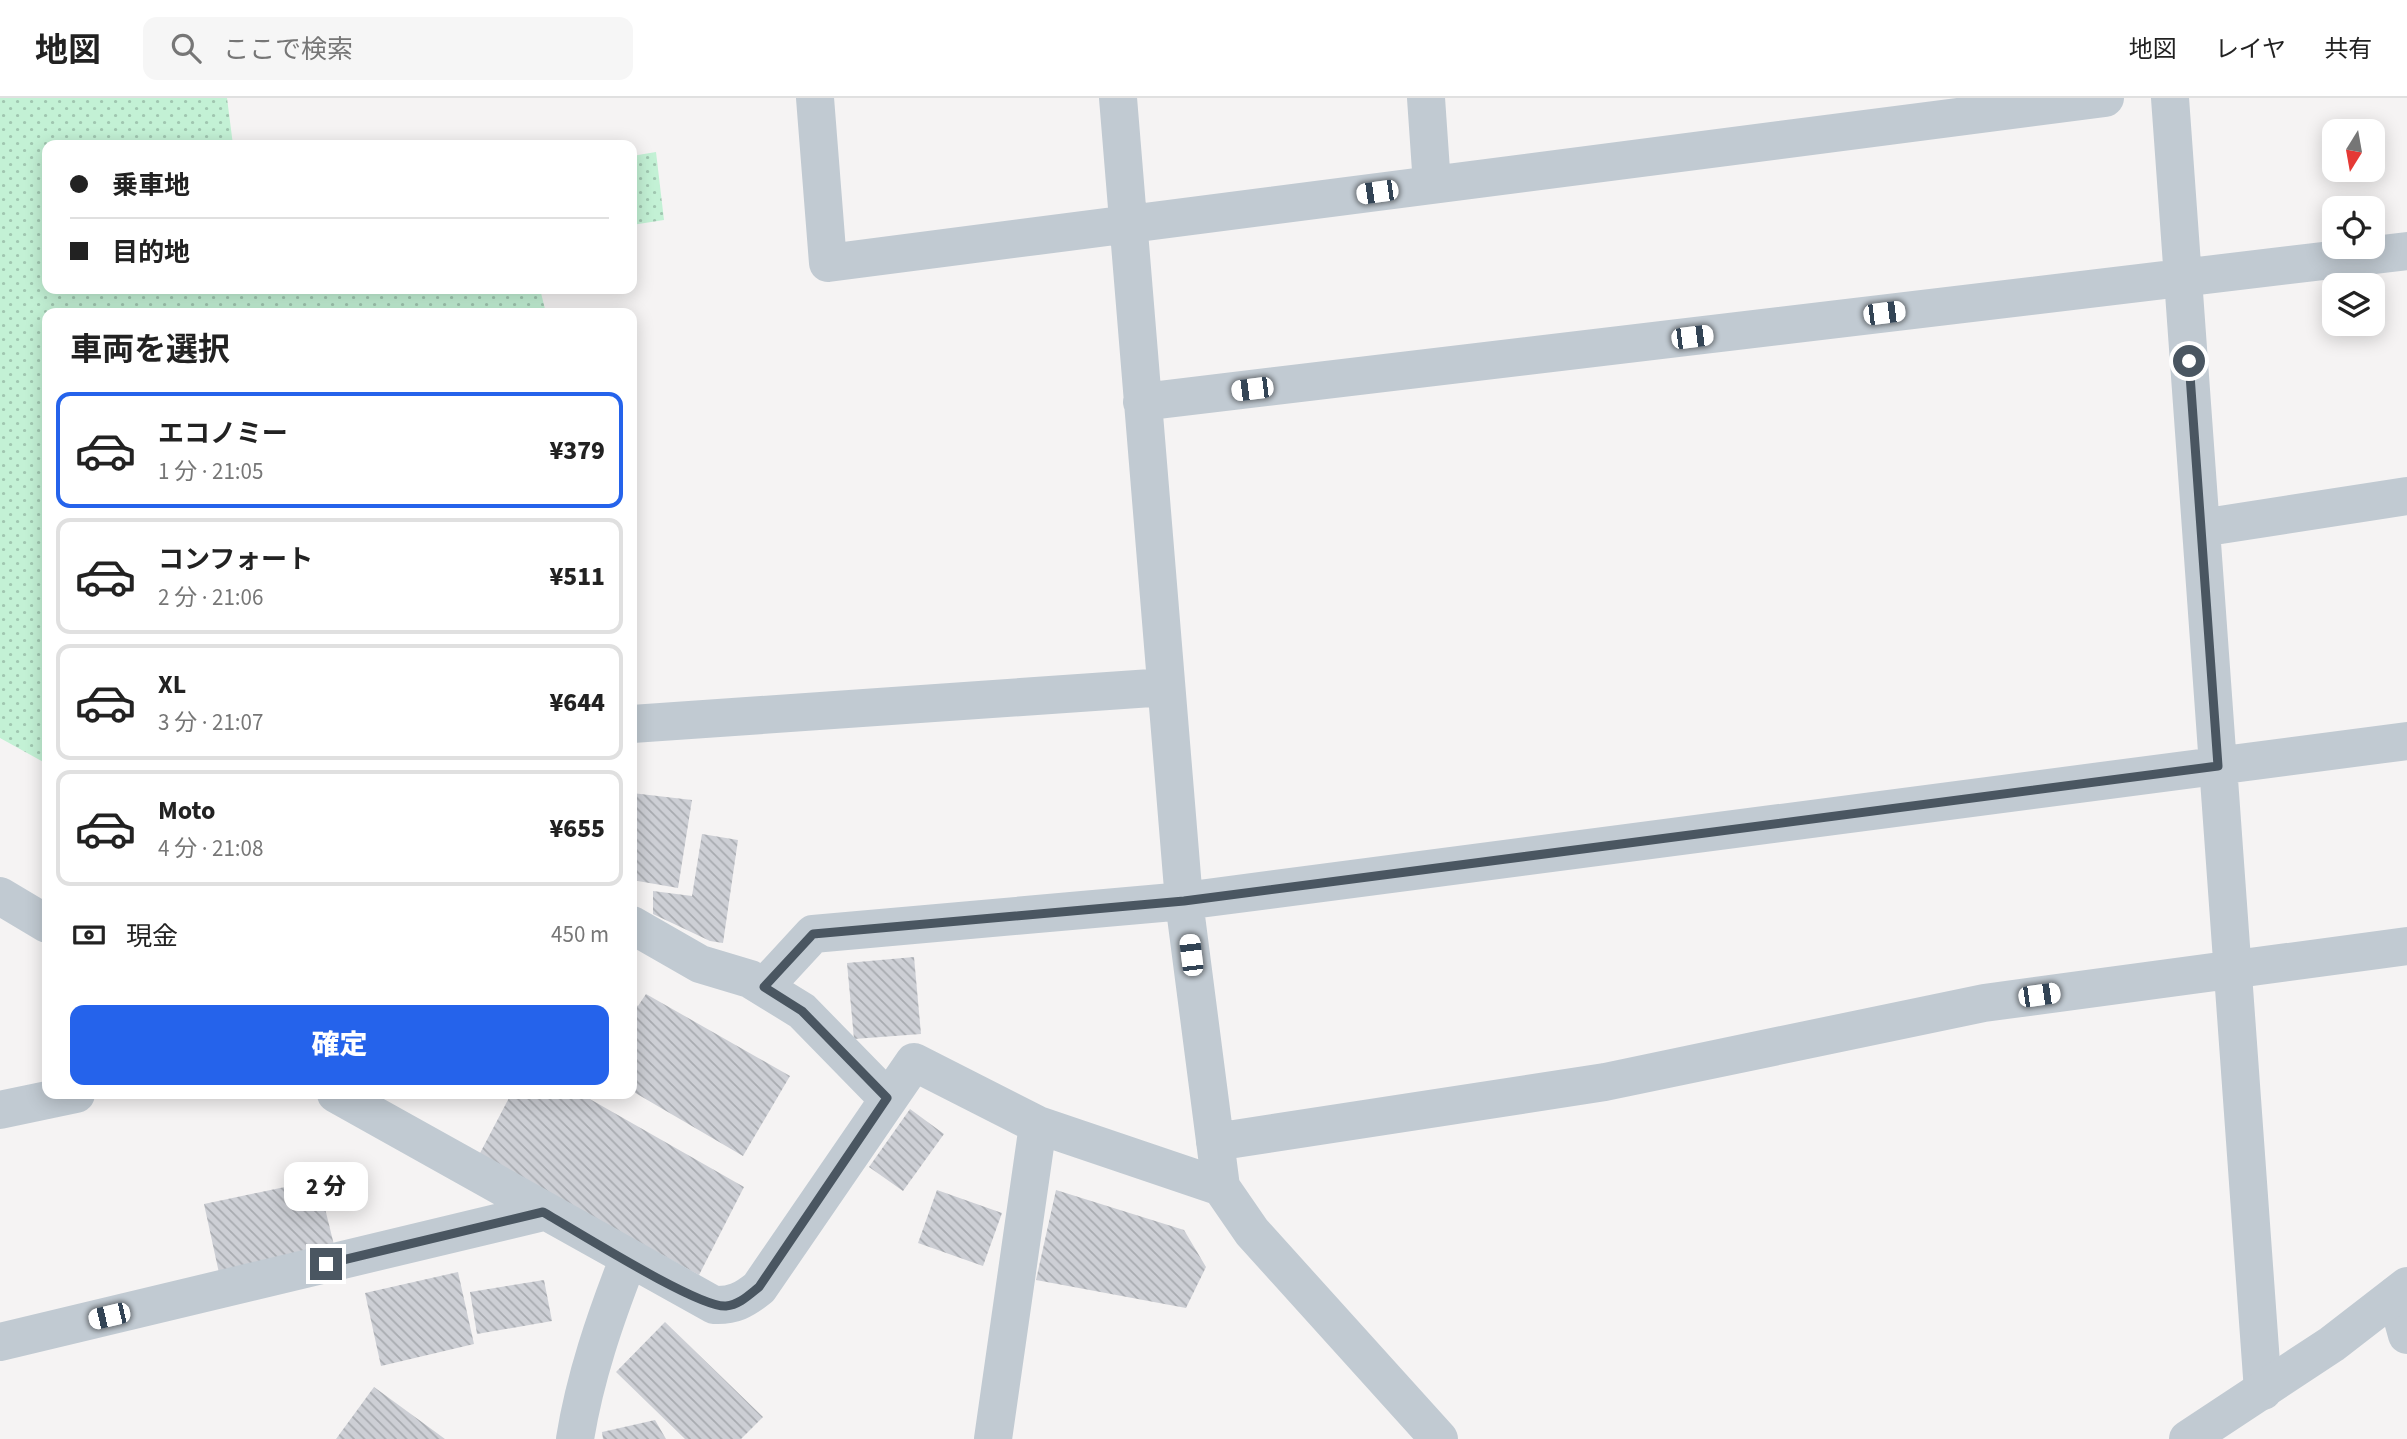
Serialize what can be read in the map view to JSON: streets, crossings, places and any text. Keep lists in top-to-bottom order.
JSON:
{
  "north": "bottom",
  "page": {
    "header": "地図",
    "search": "ここで検索",
    "nav": ["地図", "レイヤ", "共有"],
    "banner": ["乗車地", "目的地"],
    "heading": "車両を選択",
    "list": [
      {
        "name": "エコノミー",
        "note": "1 分 · 21:05",
        "value": "¥379"
      },
      {
        "name": "コンフォート",
        "note": "2 分 · 21:06",
        "value": "¥511"
      },
      {
        "name": "XL",
        "note": "3 分 · 21:07",
        "value": "¥644"
      },
      {
        "name": "Moto",
        "note": "4 分 · 21:08",
        "value": "¥655"
      }
    ],
    "pay": ["現金", "450 m"],
    "buttons": "確定",
    "bubble": "2 分"
  }
}
